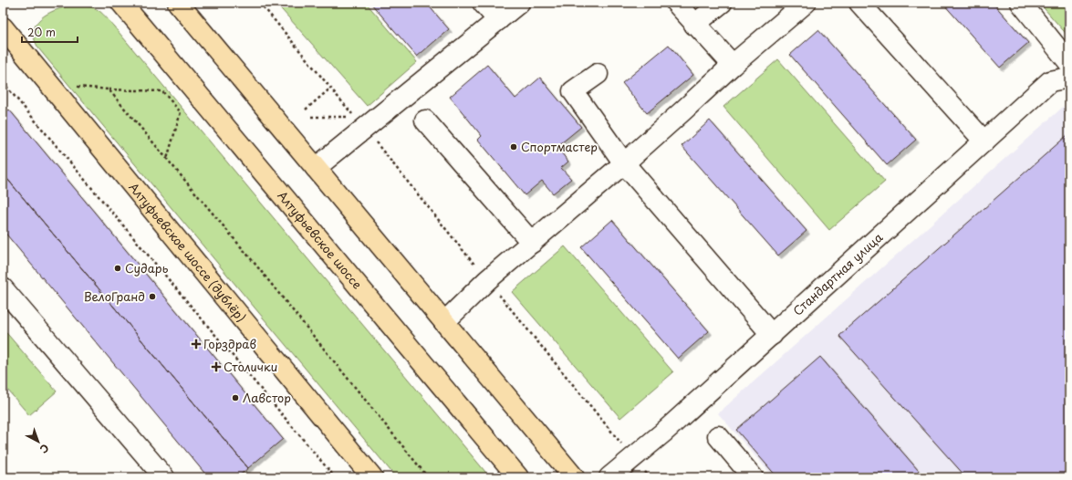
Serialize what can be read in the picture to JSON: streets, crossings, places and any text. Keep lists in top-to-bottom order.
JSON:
{
  "streets": {
    "main road": ["Алтуфьевское шоссе", "Алтуфьевское шоссе (дублёр)"],
    "street": ["Стандартная улица"]
  },
  "places": {
    "other": [
      "Спортмастер",
      "Сударь",
      "ВелоГранд",
      "Лавстор"
    ],
    "health": ["Горздрав", "Столички"]
  },
  "scale_bar": "20 m",
  "north": "bottom right"
}
